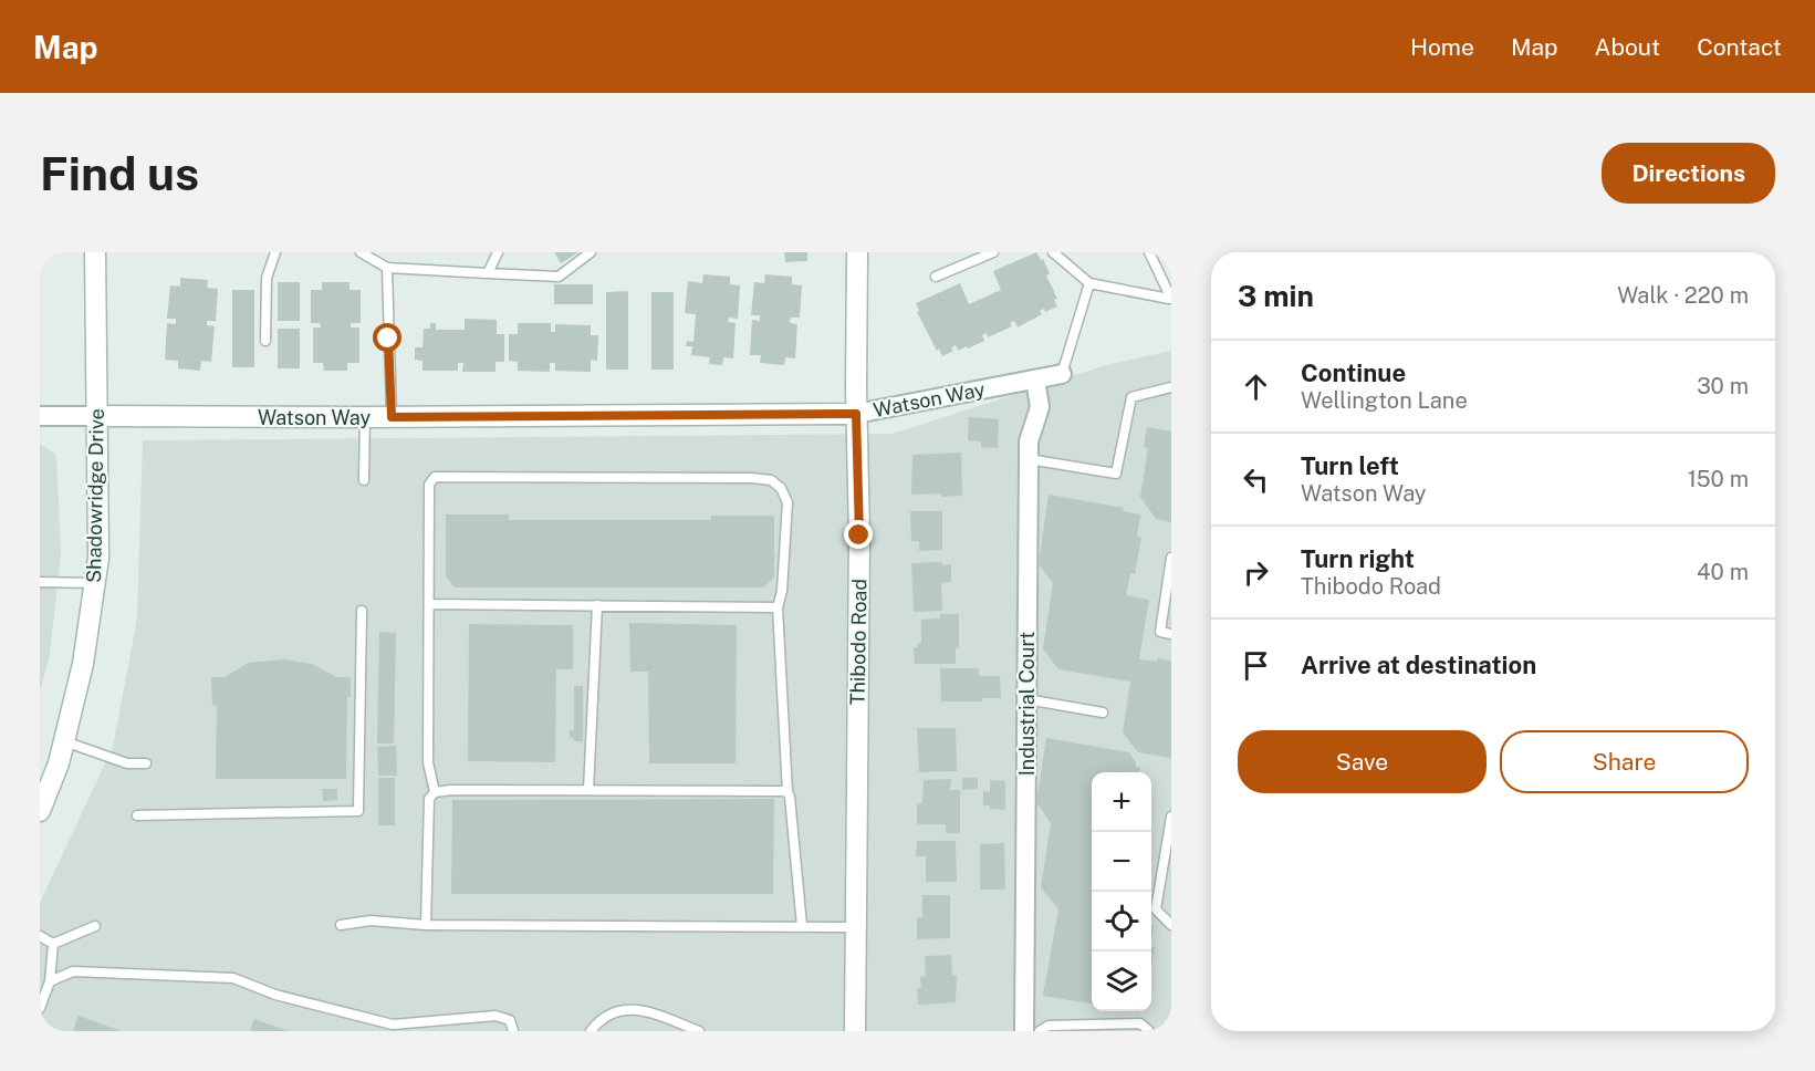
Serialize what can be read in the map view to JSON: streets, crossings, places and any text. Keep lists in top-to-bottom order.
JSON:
{
  "streets": {
    "street": [
      "Watson Way",
      "Shadowridge Drive",
      "Thibodo Road",
      "Industrial Court"
    ]
  },
  "crossings": [
    ["Watson Way", "Shadowridge Drive"],
    ["Watson Way", "Thibodo Road"],
    ["Watson Way", "Industrial Court"]
  ],
  "page": {
    "header": "Map",
    "nav": [
      "Home",
      "Map",
      "About",
      "Contact"
    ],
    "buttons": [
      "Directions",
      ["Save", "Share"]
    ],
    "title": "Find us",
    "heading": ["3 min", "Walk · 220 m"],
    "list": [
      ["Continue", "Wellington Lane", "30 m"],
      ["Turn left", "Watson Way", "150 m"],
      ["Turn right", "Thibodo Road", "40 m"],
      "Arrive at destination"
    ],
    "map_buttons": ["+", "−"]
  }
}
